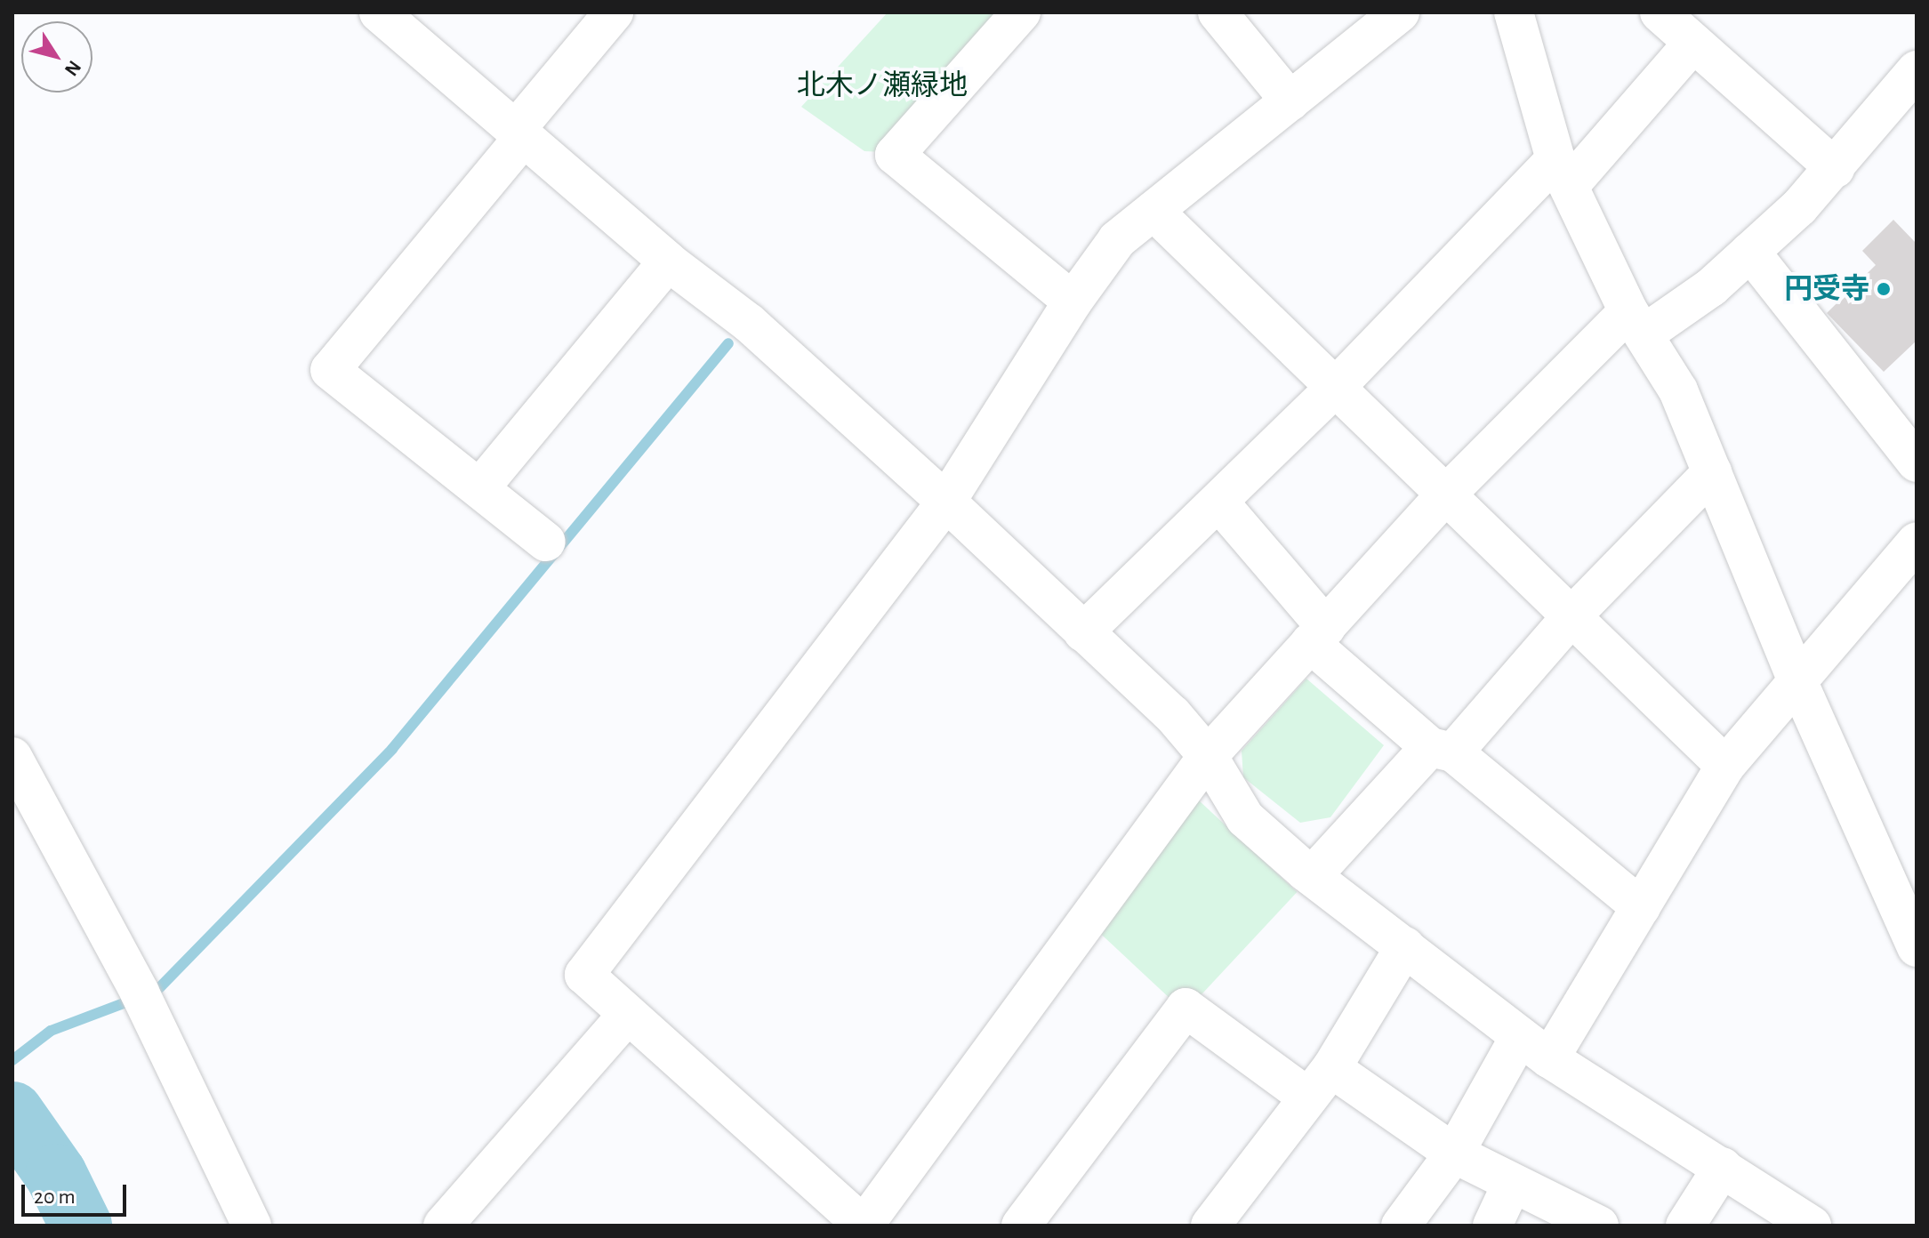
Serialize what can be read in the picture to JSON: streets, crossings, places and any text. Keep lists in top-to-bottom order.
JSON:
{
  "parks": ["北木ノ瀬緑地"],
  "places": ["円受寺"],
  "scale_bar": "20 m",
  "north": "bottom right"
}
